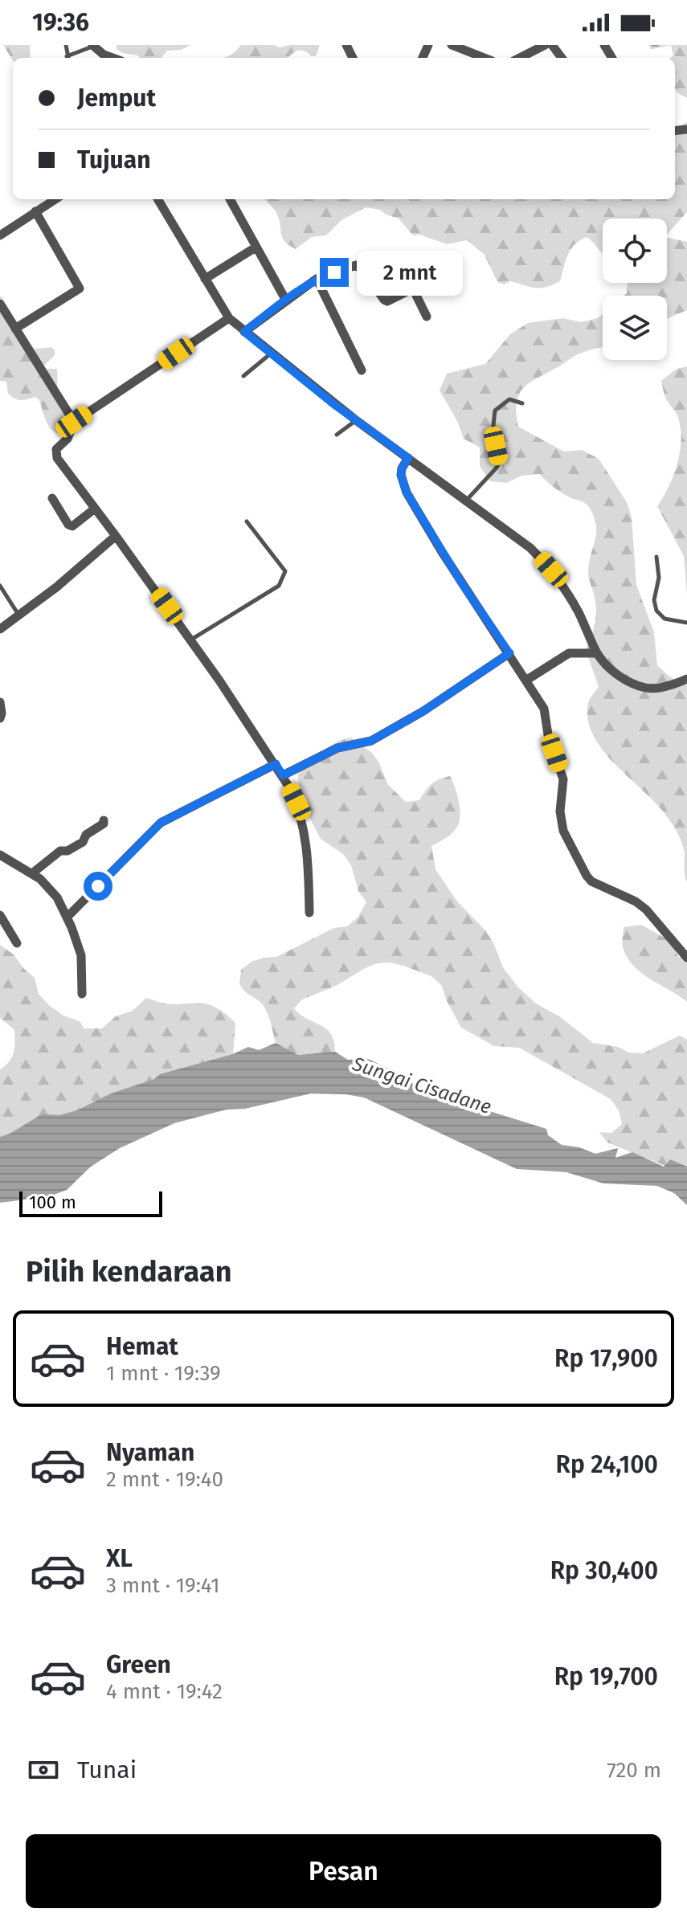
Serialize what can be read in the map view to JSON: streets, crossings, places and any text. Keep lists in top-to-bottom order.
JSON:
{
  "water": ["Sungai Cisadane"],
  "scale_bar": "100 m",
  "page": {
    "status": "19:36",
    "banner": ["Jemput", "Tujuan"],
    "bubble": "2 mnt",
    "scale": "100 m",
    "heading": "Pilih kendaraan",
    "list": [
      {
        "name": "Hemat",
        "note": "1 mnt · 19:39",
        "value": "Rp 17,900"
      },
      {
        "name": "Nyaman",
        "note": "2 mnt · 19:40",
        "value": "Rp 24,100"
      },
      {
        "name": "XL",
        "note": "3 mnt · 19:41",
        "value": "Rp 30,400"
      },
      {
        "name": "Green",
        "note": "4 mnt · 19:42",
        "value": "Rp 19,700"
      }
    ],
    "pay": ["Tunai", "720 m"],
    "buttons": "Pesan"
  }
}
